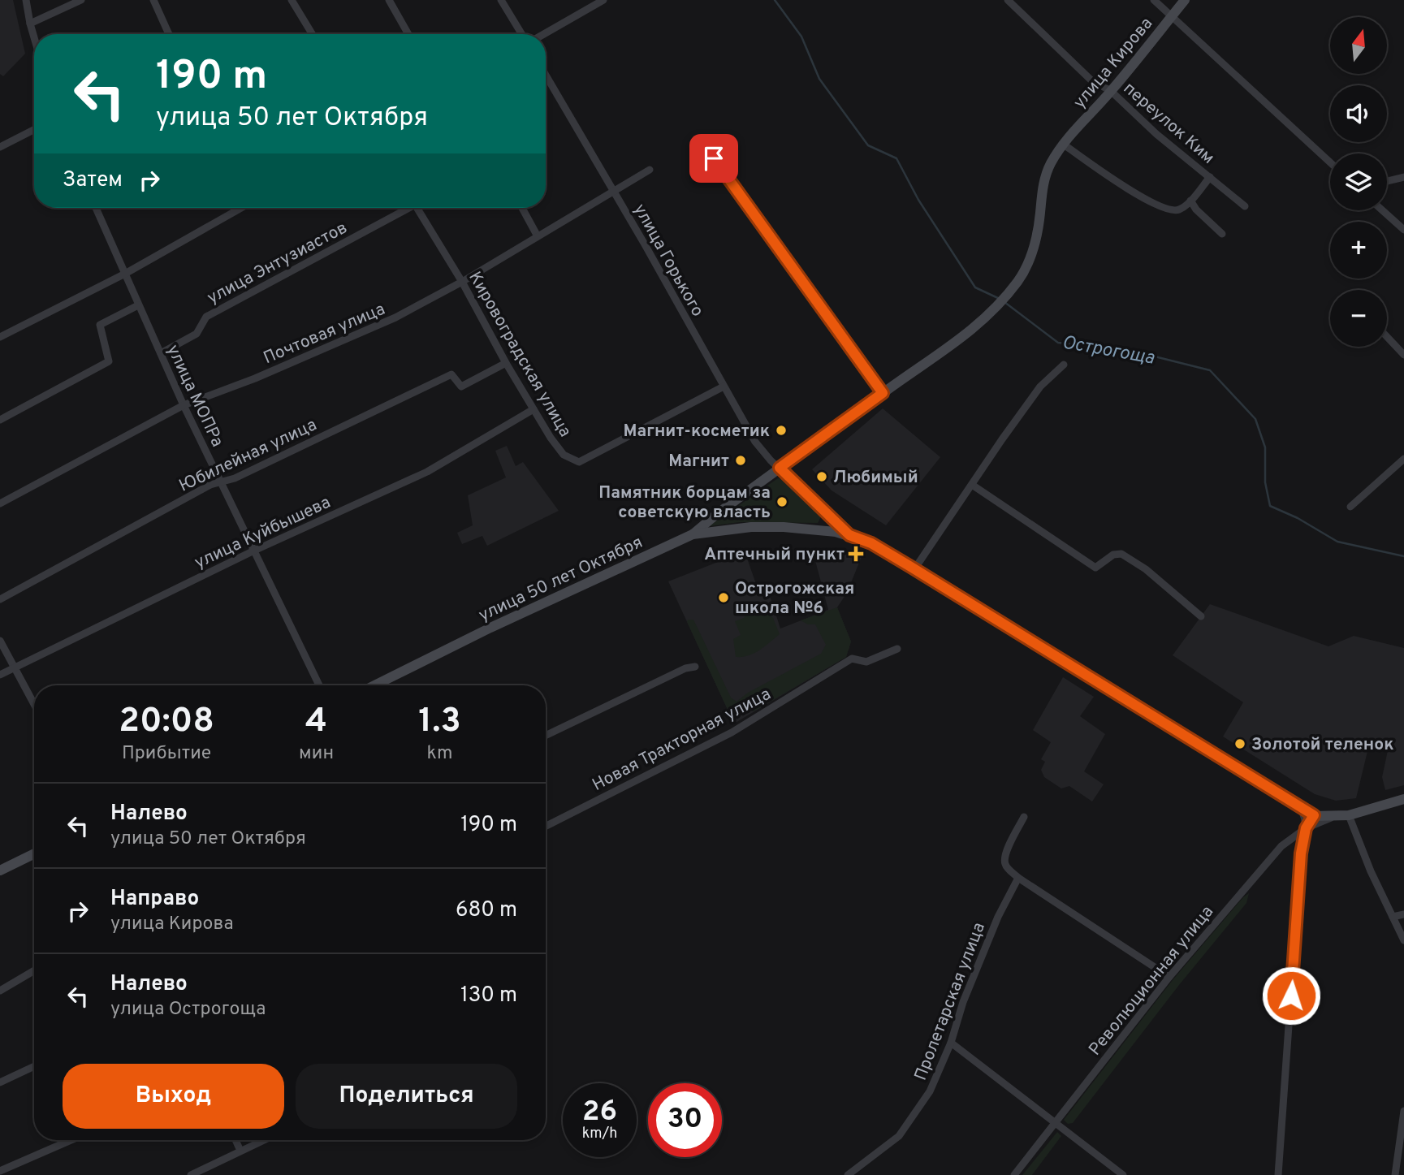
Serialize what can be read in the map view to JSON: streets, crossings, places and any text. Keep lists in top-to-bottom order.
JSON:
{
  "streets": {
    "main road": ["улица Кирова", "улица 50 лет Октября"],
    "street": [
      "переулок Ким",
      "улица Горького",
      "улица Энтузиастов",
      "Почтовая улица",
      "Кировоградская улица",
      "улица МОПРа",
      "Юбилейная улица",
      "улица Куйбышева",
      "Новая Тракторная улица",
      "Революционная улица",
      "Пролетарская улица"
    ]
  },
  "crossings": [
    ["улица Кирова", "переулок Ким"],
    ["улица Кирова", "улица Горького"],
    ["улица Кирова", "улица 50 лет Октября"],
    ["улица Горького", "Почтовая улица"],
    ["улица Горького", "Кировоградская улица"],
    ["улица Горького", "улица 50 лет Октября"],
    ["улица Энтузиастов", "улица МОПРа"],
    ["Почтовая улица", "Кировоградская улица"],
    ["Почтовая улица", "улица МОПРа"],
    ["Кировоградская улица", "Юбилейная улица"],
    ["Кировоградская улица", "улица Куйбышева"],
    ["улица МОПРа", "Юбилейная улица"],
    ["улица МОПРа", "улица Куйбышева"]
  ],
  "water": ["Острогоща"],
  "places": {
    "other": [
      "Магнит-косметик",
      "Магнит",
      "Любимый",
      "Памятник борцам за советскую власть",
      "Острогожская школа №6",
      "Золотой теленок"
    ],
    "health": ["Аптечный пункт"]
  },
  "north": "top",
  "page": {
    "map_buttons": ["+", "−"],
    "turn": ["190 m", "улица 50 лет Октября"],
    "then": "Затем",
    "eta": [
      "20:08",
      "Прибытие",
      "4",
      "мин",
      "1.3",
      "km"
    ],
    "list": [
      {
        "name": "Налево",
        "note": "улица 50 лет Октября",
        "value": "190 m"
      },
      {
        "name": "Направо",
        "note": "улица Кирова",
        "value": "680 m"
      },
      {
        "name": "Налево",
        "note": "улица Острогоща",
        "value": "130 m"
      }
    ],
    "buttons": ["Выход", "Поделиться"],
    "speed": "26 km/h",
    "limit": "30"
  }
}
